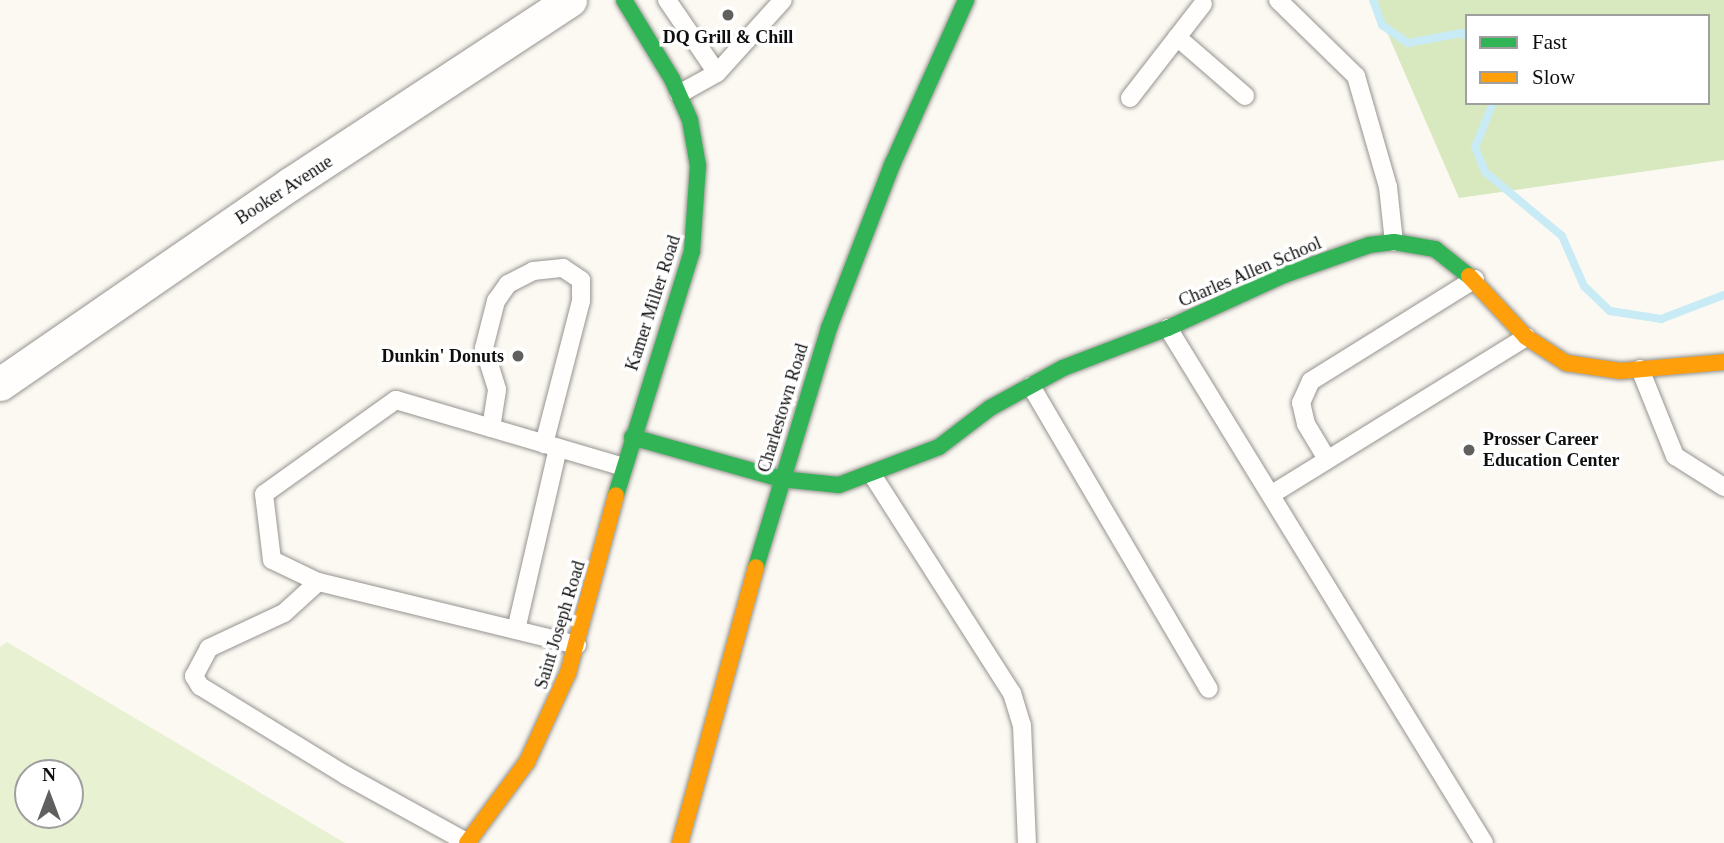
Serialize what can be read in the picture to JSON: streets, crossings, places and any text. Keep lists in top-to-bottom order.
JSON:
{
  "streets": {
    "street": [
      "Booker Avenue",
      "Charles Allen School",
      "Kamer Miller Road",
      "Charlestown Road",
      "Saint Joseph Road"
    ]
  },
  "crossings": [
    ["Charles Allen School", "Charlestown Road"],
    ["Kamer Miller Road", "Saint Joseph Road"]
  ],
  "places": ["DQ Grill & Chill", "Dunkin' Donuts", "Prosser Career Education Center"],
  "legend": ["Fast", "Slow"],
  "north": "top"
}
